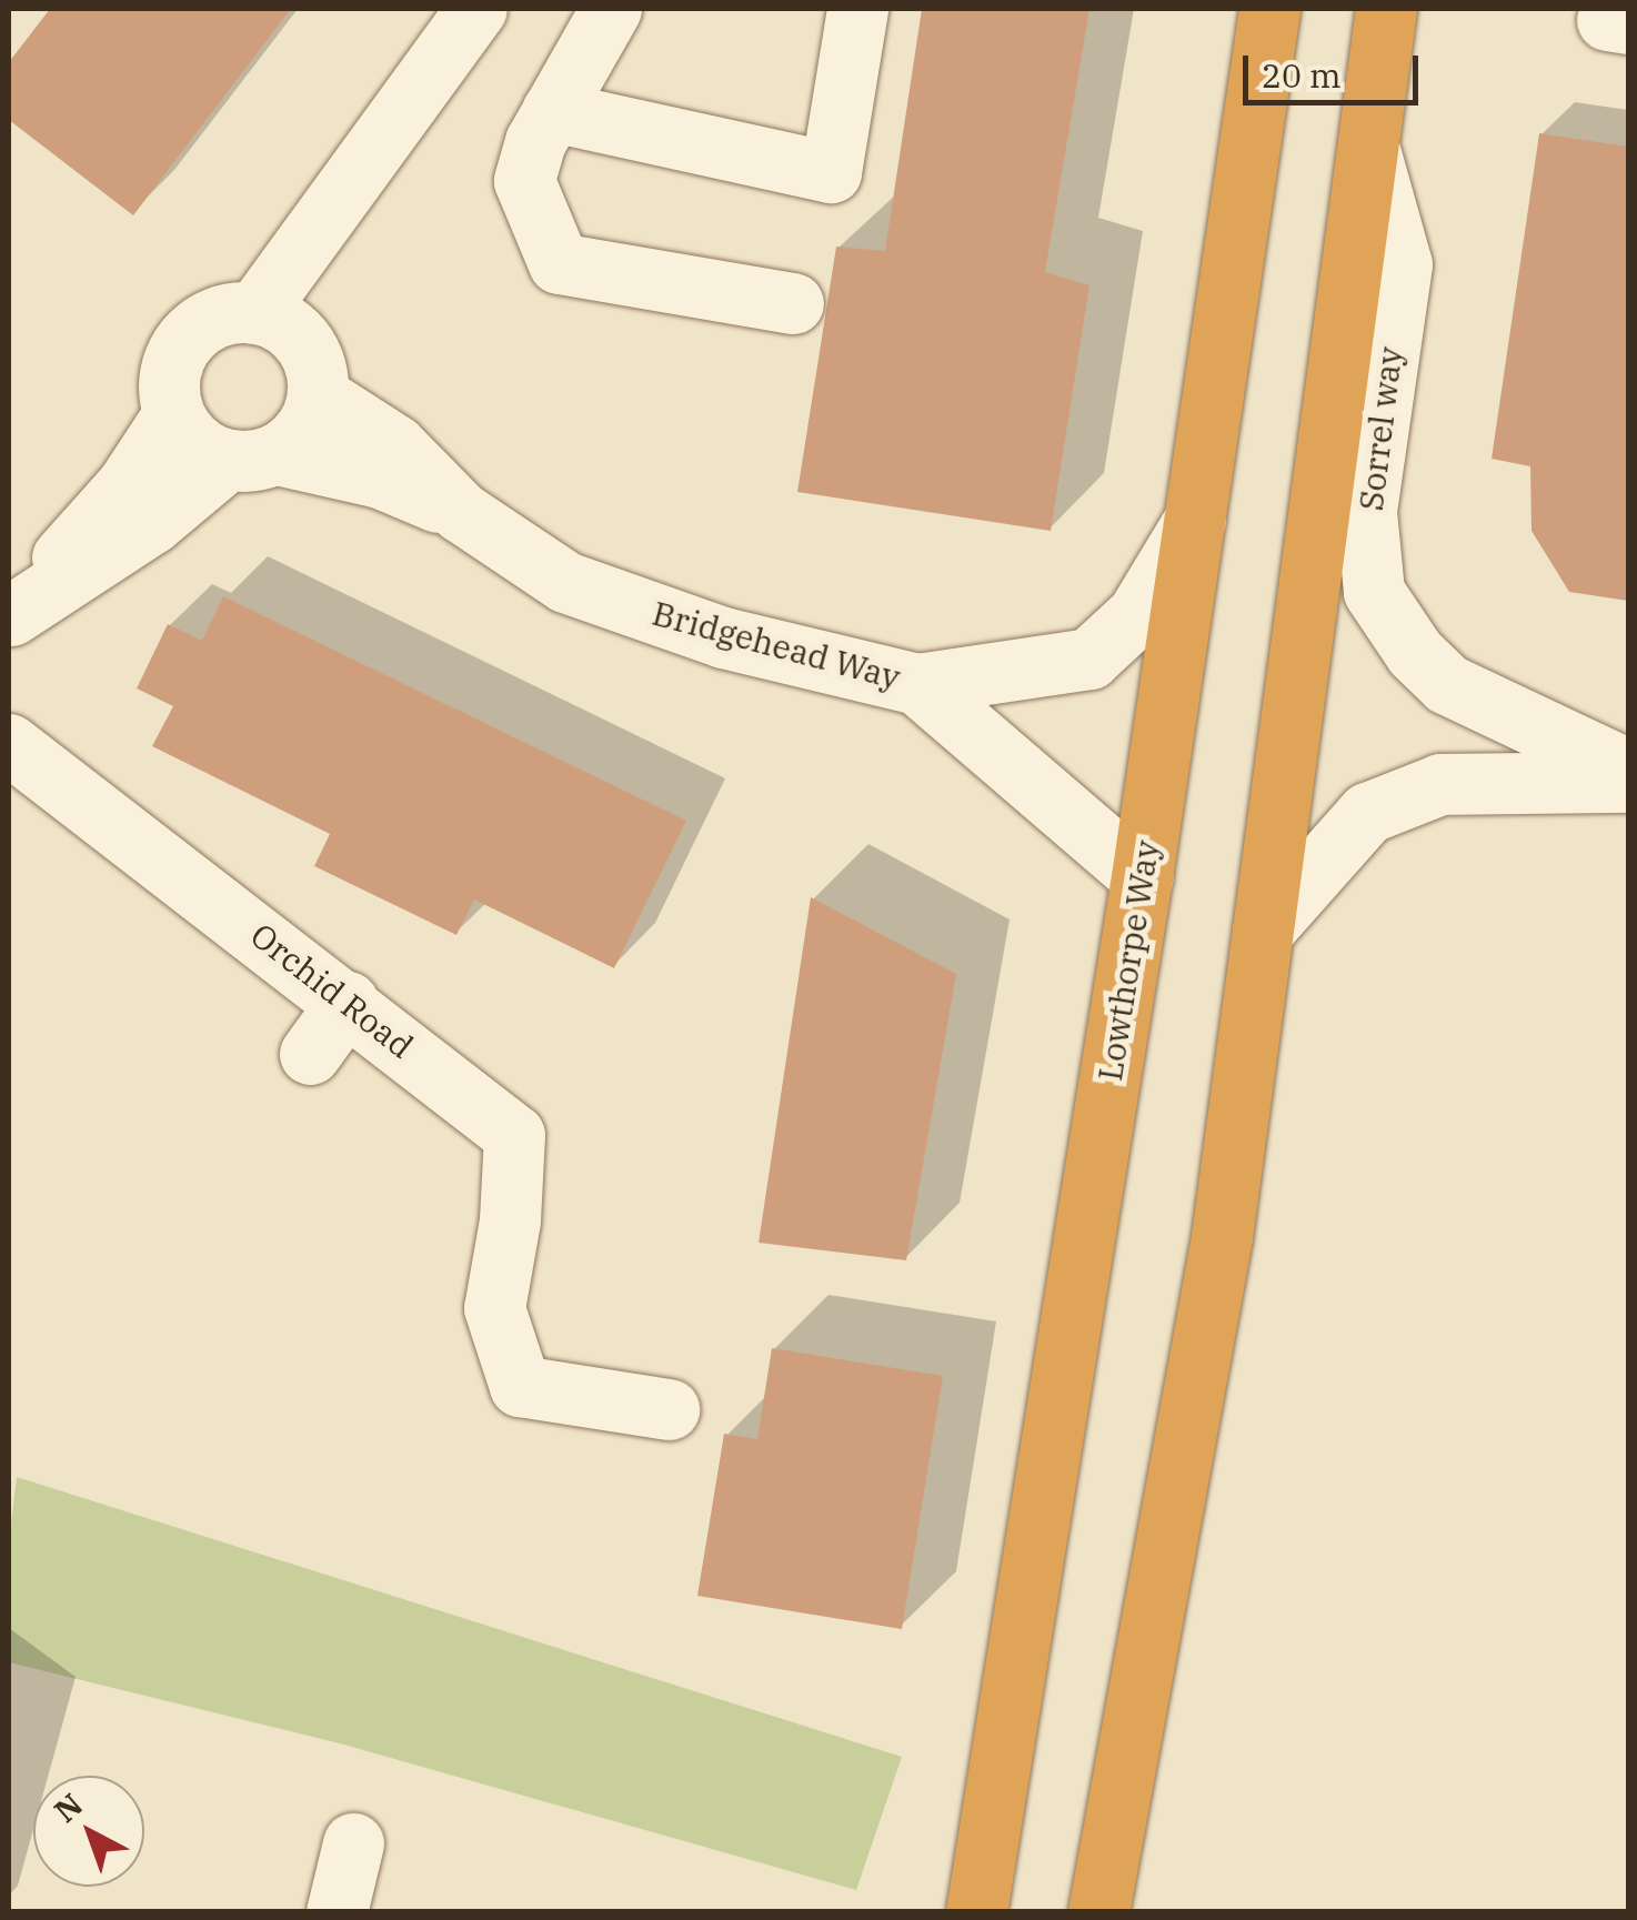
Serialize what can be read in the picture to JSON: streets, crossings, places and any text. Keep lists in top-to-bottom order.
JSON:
{
  "streets": {
    "highway": ["Lowthorpe Way"],
    "street": ["Sorrel way", "Bridgehead Way", "Orchid Road"]
  },
  "crossings": [
    ["Bridgehead Way", "Lowthorpe Way"]
  ],
  "scale_bar": "20 m",
  "north": "top left"
}
